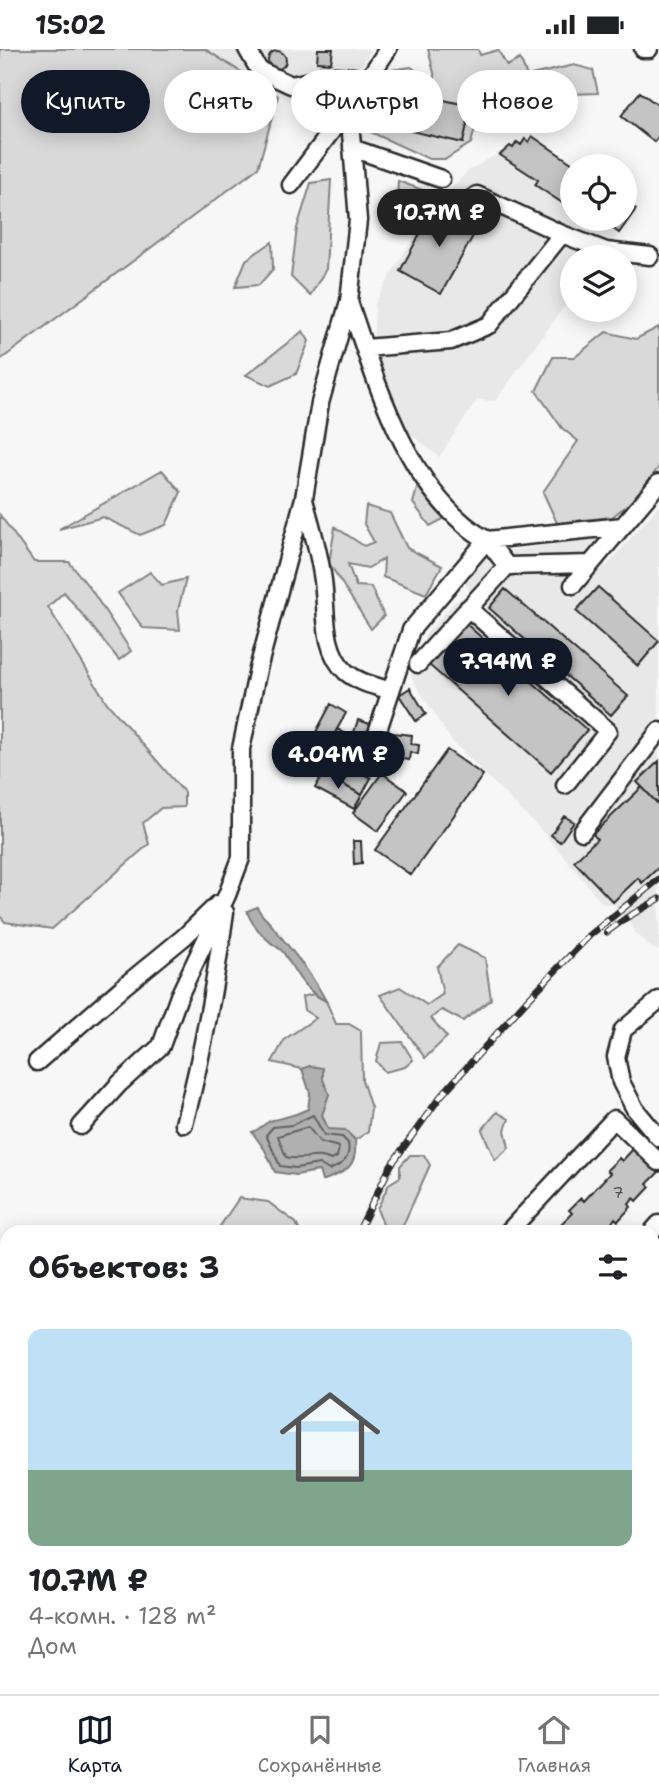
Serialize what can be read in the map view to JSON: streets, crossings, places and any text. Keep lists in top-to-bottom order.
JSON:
{
  "house_numbers": ["7"],
  "page": {
    "status": "15:02",
    "chip": [
      "Купить",
      "Снять",
      "Фильтры",
      "Новое"
    ],
    "price": ["10.7M ₽", "7.94M ₽", "4.04M ₽"],
    "heading": "Объектов: 3",
    "list": [
      {
        "name": "10.7M ₽",
        "note": "4-комн. · 128 m² · Дом"
      }
    ],
    "tabs": ["Карта", "Сохранённые", "Главная"]
  }
}
